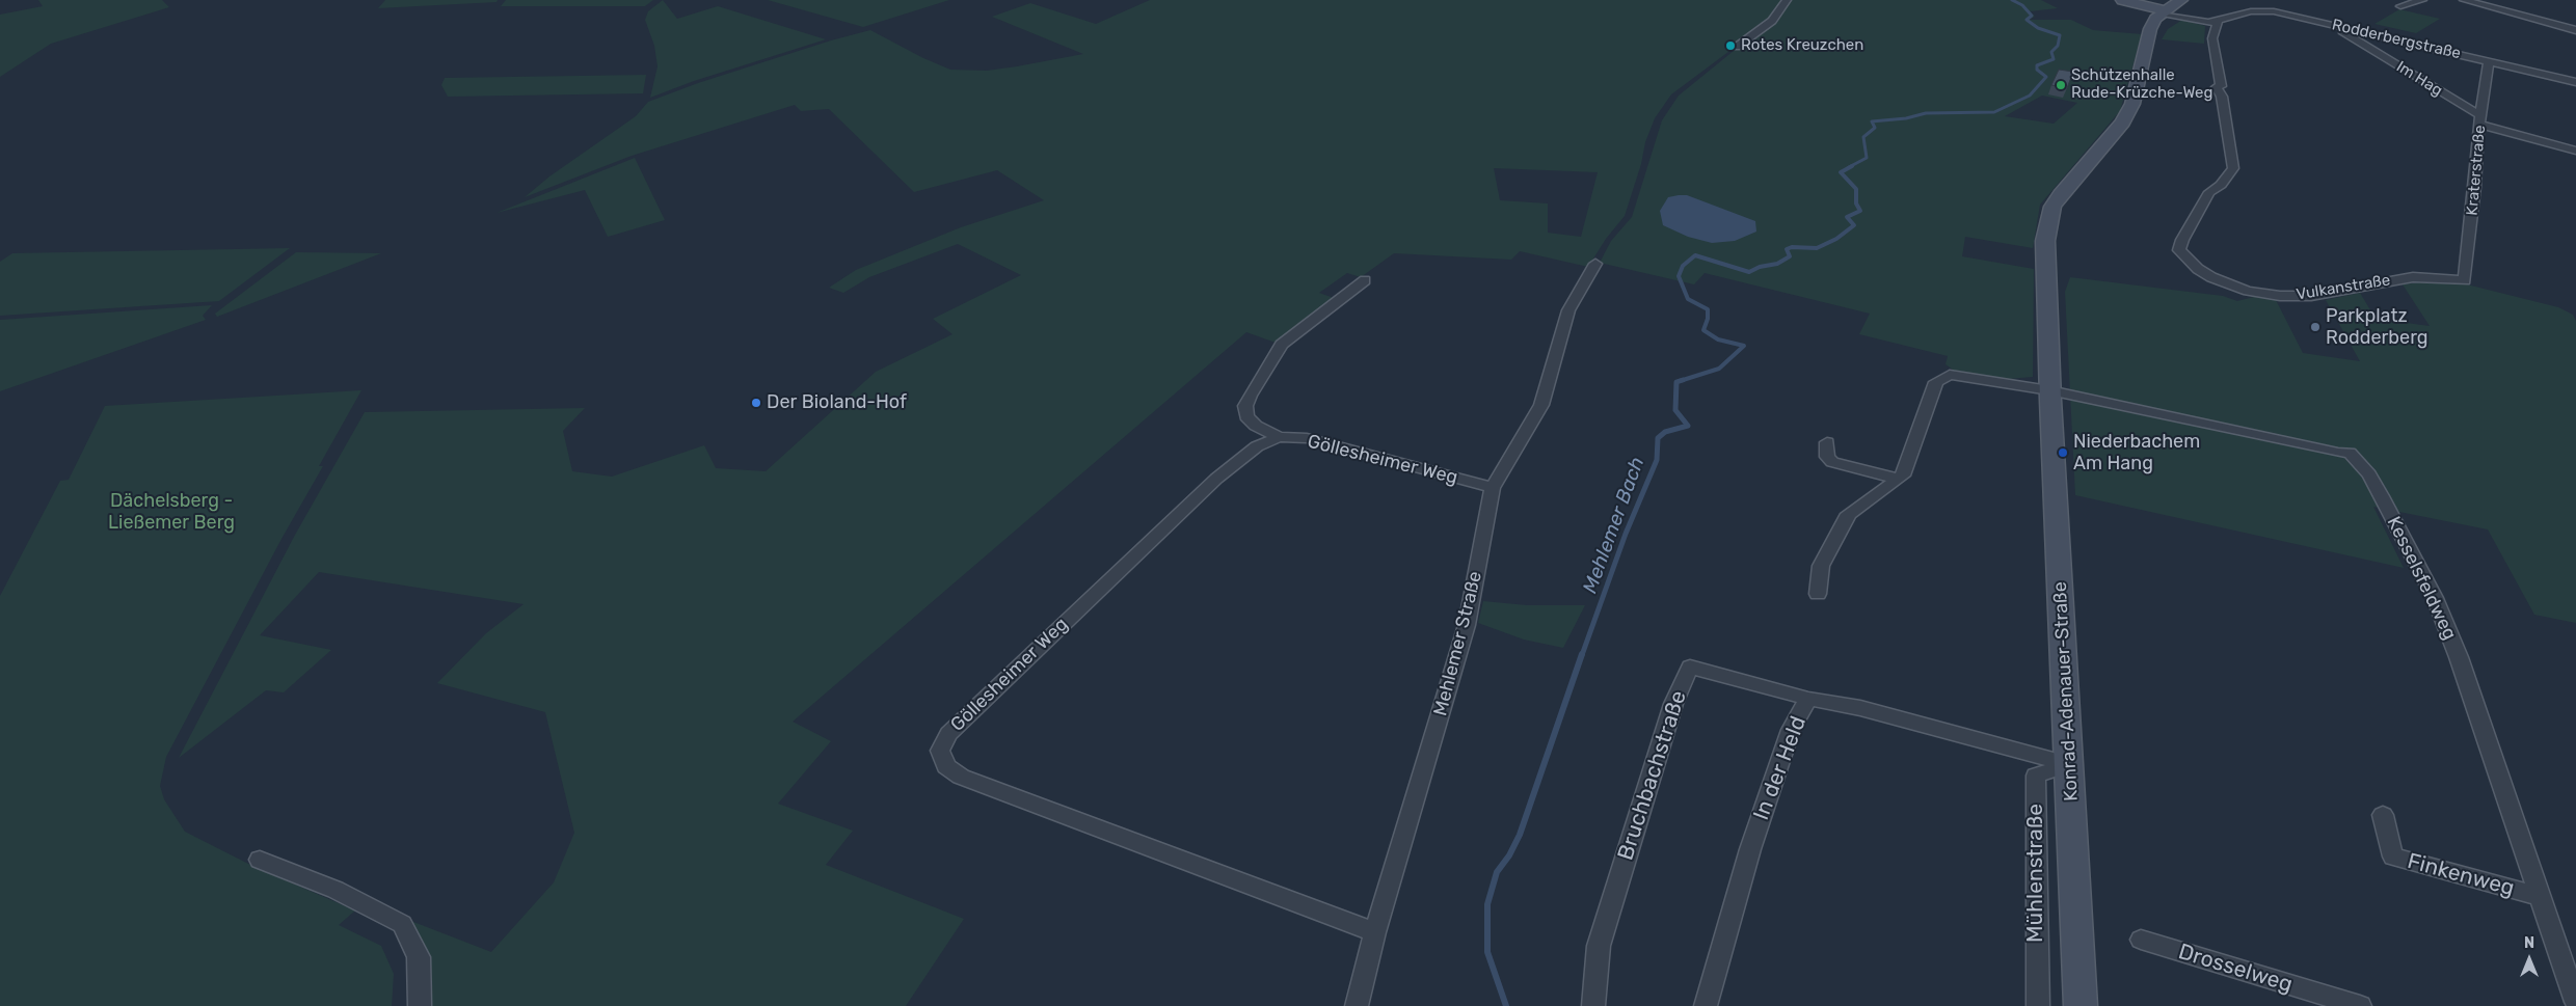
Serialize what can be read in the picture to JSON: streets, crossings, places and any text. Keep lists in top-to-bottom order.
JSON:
{
  "streets": {
    "main road": ["Konrad-Adenauer-Straße"],
    "street": [
      "Rodderbergstraße",
      "Im Hag",
      "Kraterstraße",
      "Vulkanstraße",
      "Göllesheimer Weg",
      "Kesselsfeldweg",
      "Mehlemer Straße",
      "In der Held",
      "Bruchbachstraße",
      "Mühlenstraße",
      "Finkenweg",
      "Drosselweg"
    ]
  },
  "crossings": [
    ["Rodderbergstraße", "Im Hag"],
    ["Rodderbergstraße", "Kraterstraße"],
    ["Rodderbergstraße", "Vulkanstraße"],
    ["Rodderbergstraße", "Konrad-Adenauer-Straße"],
    ["Im Hag", "Kraterstraße"],
    ["Kraterstraße", "Vulkanstraße"],
    ["Göllesheimer Weg", "Mehlemer Straße"],
    ["Kesselsfeldweg", "Konrad-Adenauer-Straße"],
    ["Kesselsfeldweg", "Finkenweg"],
    ["Konrad-Adenauer-Straße", "In der Held"],
    ["Konrad-Adenauer-Straße", "Mühlenstraße"],
    ["In der Held", "Bruchbachstraße"],
    ["In der Held", "Mühlenstraße"]
  ],
  "water": ["Mehlemer Bach"],
  "parks": ["Dächelsberg - Ließemer Berg"],
  "places": [
    "Rotes Kreuzchen",
    "Schützenhalle Rude-Krüzche-Weg",
    "Parkplatz Rodderberg",
    "Der Bioland-Hof",
    "Niederbachem Am Hang"
  ],
  "north": "top"
}
